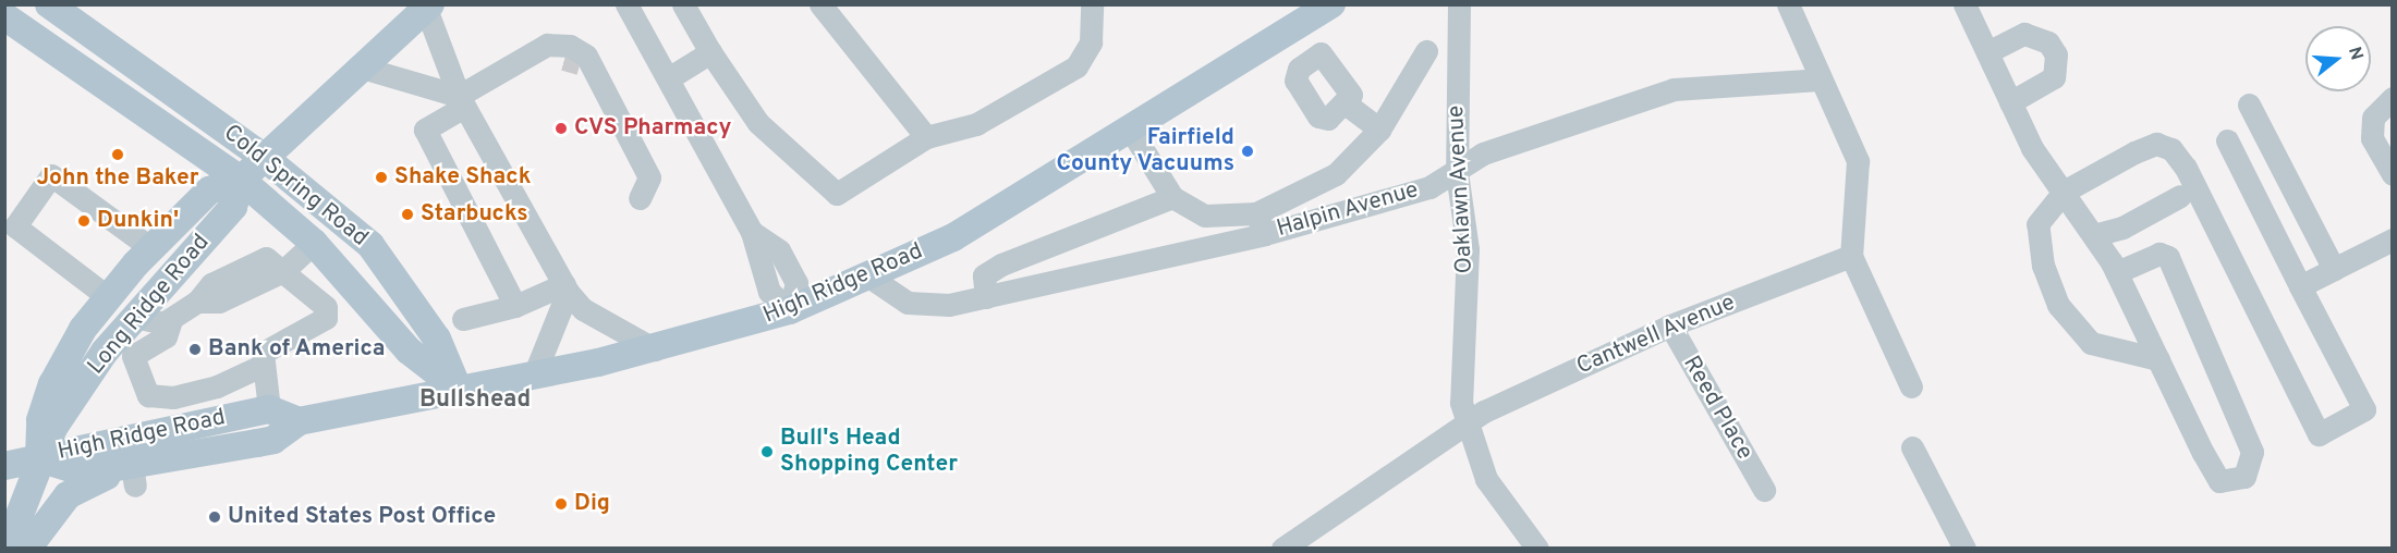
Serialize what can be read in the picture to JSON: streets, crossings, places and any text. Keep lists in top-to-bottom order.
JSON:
{
  "streets": {
    "main road": ["Cold Spring Road", "High Ridge Road", "Long Ridge Road"],
    "street": [
      "Oaklawn Avenue",
      "Halpin Avenue",
      "Cantwell Avenue",
      "Reed Place"
    ]
  },
  "crossings": [
    ["Cold Spring Road", "High Ridge Road"],
    ["Cold Spring Road", "Long Ridge Road"],
    ["Oaklawn Avenue", "Halpin Avenue"],
    ["Oaklawn Avenue", "Cantwell Avenue"],
    ["Halpin Avenue", "High Ridge Road"],
    ["High Ridge Road", "Long Ridge Road"],
    ["Cantwell Avenue", "Reed Place"]
  ],
  "districts": ["Bullshead"],
  "places": [
    "CVS Pharmacy",
    "Fairfield County Vacuums",
    "John the Baker",
    "Shake Shack",
    "Starbucks",
    "Dunkin'",
    "Bank of America",
    "Bull's Head Shopping Center",
    "Dig",
    "United States Post Office"
  ],
  "north": "right"
}
